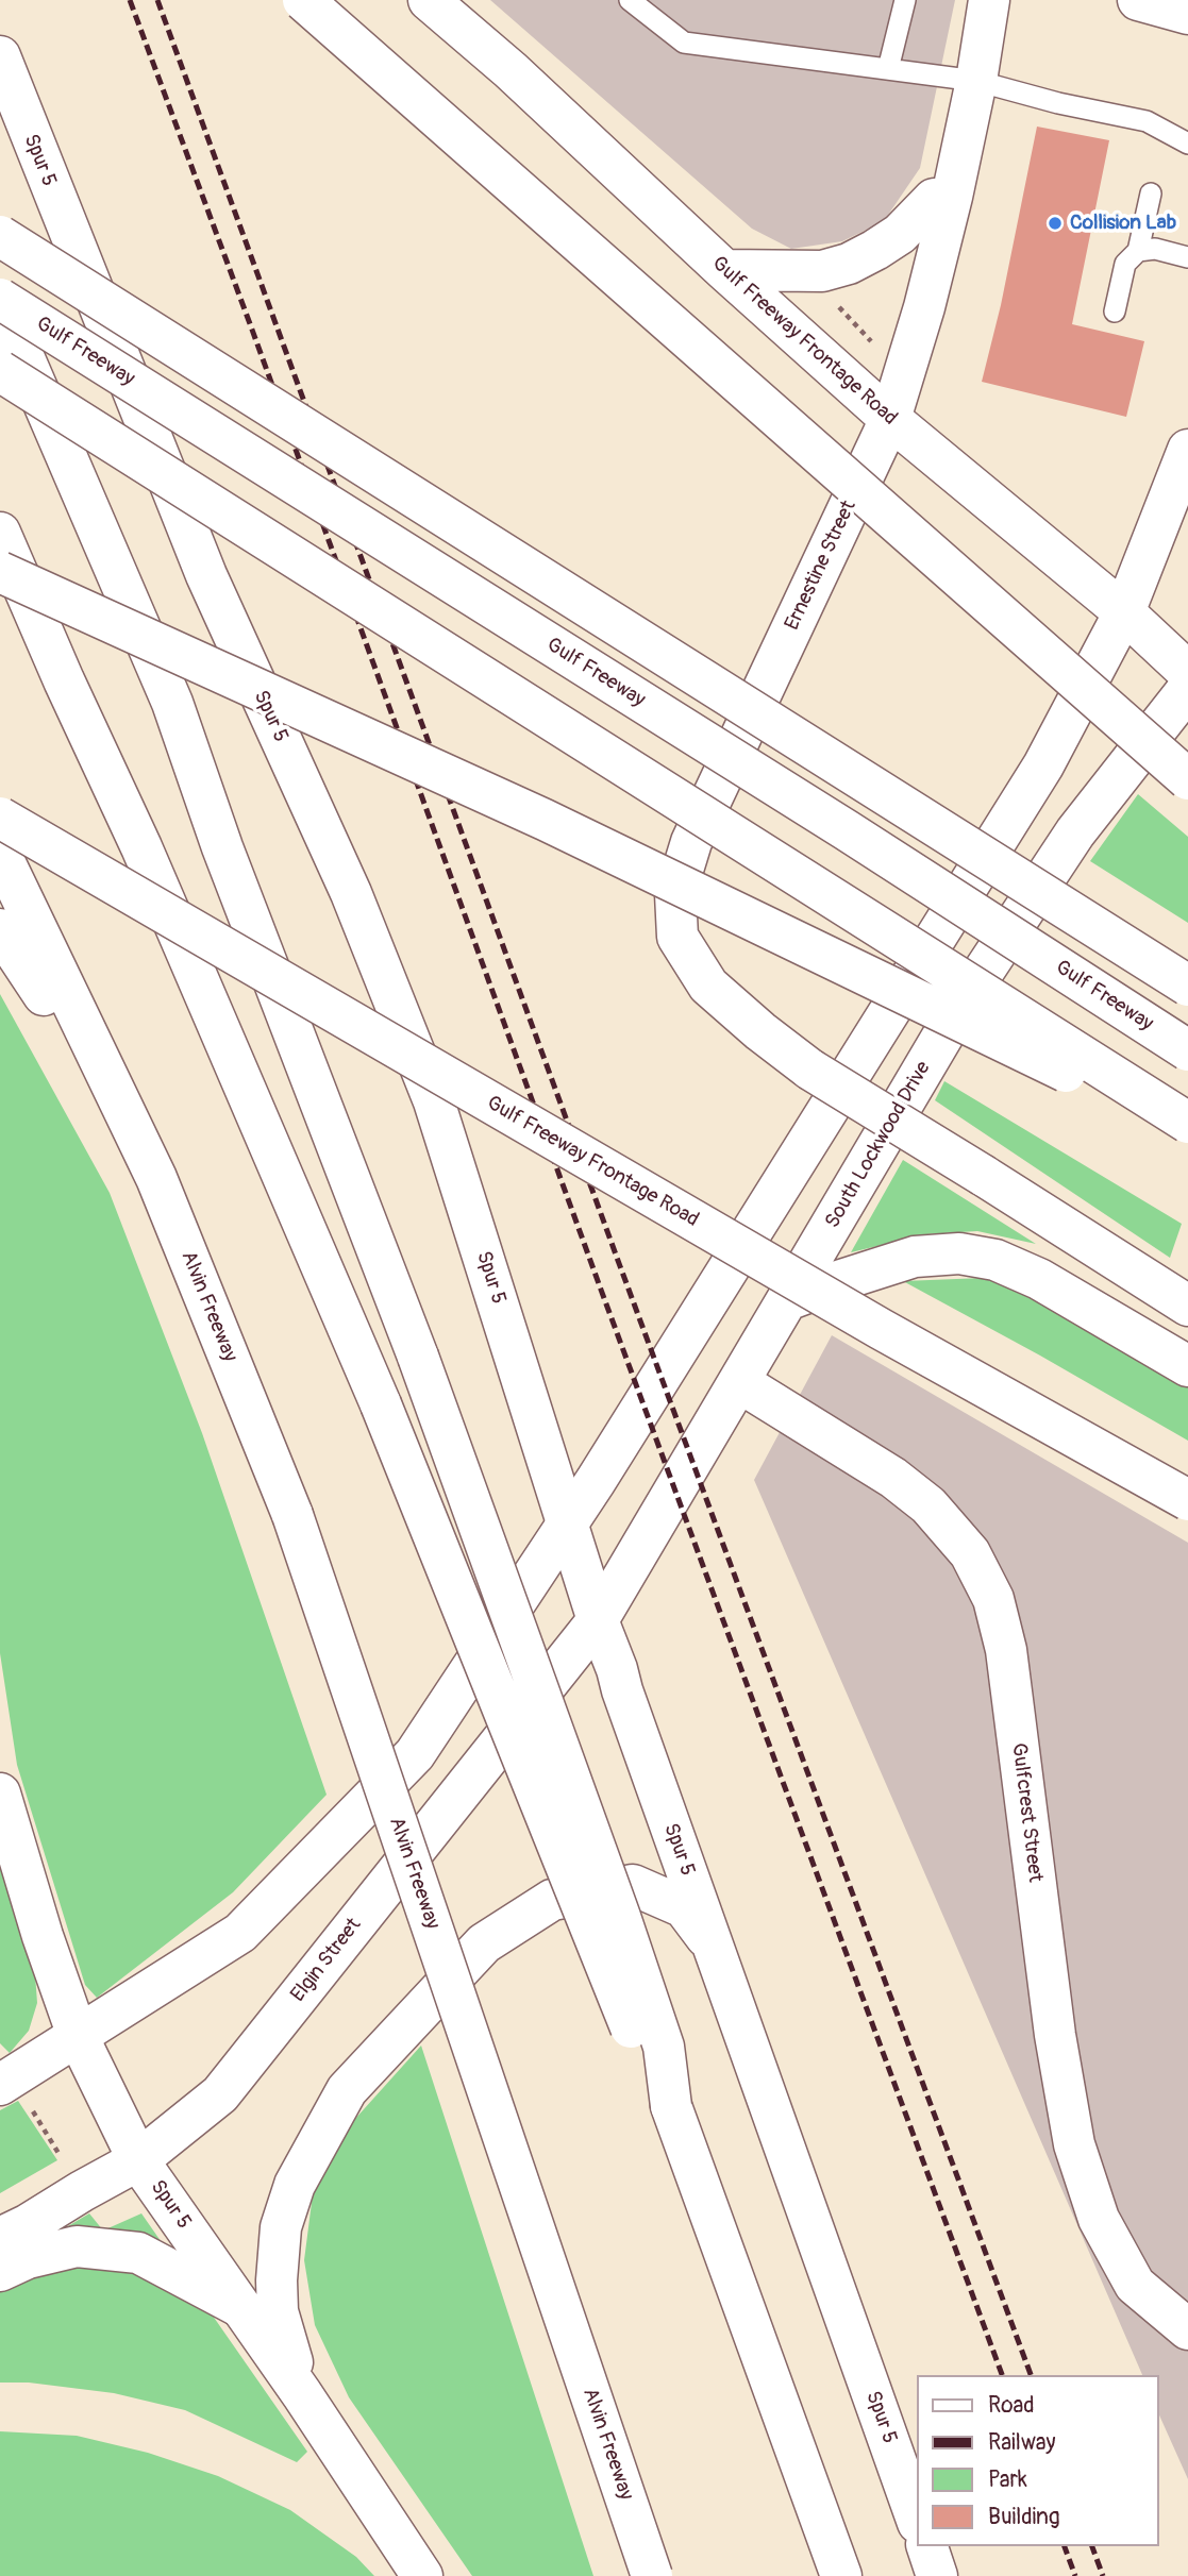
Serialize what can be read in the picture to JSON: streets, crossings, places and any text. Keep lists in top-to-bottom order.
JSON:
{
  "streets": {
    "main road": [
      "Spur 5",
      "Gulf Freeway Frontage Road",
      "Gulf Freeway",
      "Ernestine Street",
      "South Lockwood Drive",
      "Alvin Freeway",
      "Gulfcrest Street",
      "Elgin Street"
    ]
  },
  "crossings": [
    ["Spur 5", "South Lockwood Drive"],
    ["Spur 5", "Elgin Street"],
    ["Gulf Freeway Frontage Road", "Ernestine Street"],
    ["South Lockwood Drive", "Gulfcrest Street"],
    ["South Lockwood Drive", "Elgin Street"]
  ],
  "places": ["Collision Lab"],
  "legend": [
    "Road",
    "Railway",
    "Park",
    "Building"
  ]
}
